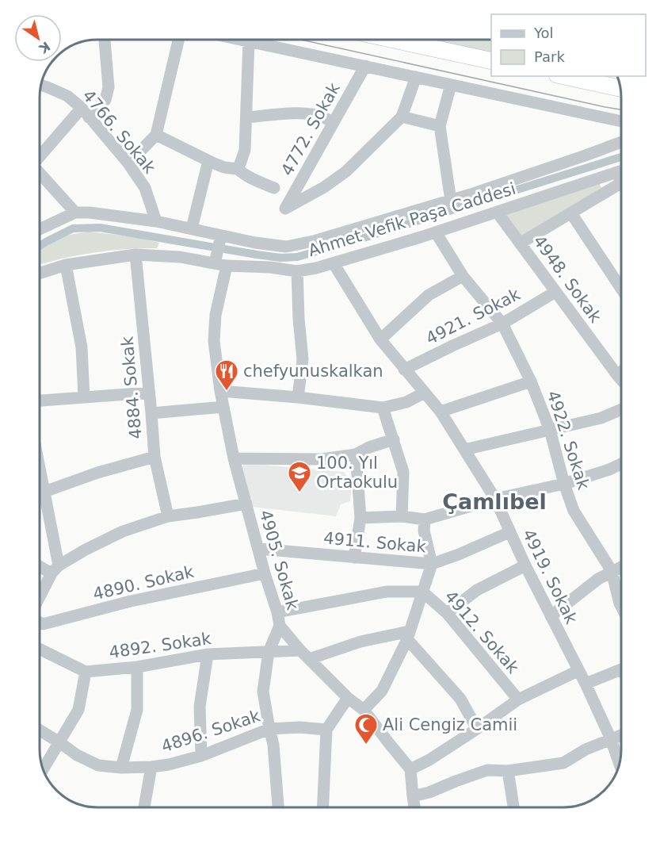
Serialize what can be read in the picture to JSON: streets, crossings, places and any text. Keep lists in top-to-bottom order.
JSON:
{
  "streets": {
    "street": [
      "4772. Sokak",
      "4766. Sokak",
      "Ahmet Vefik Paşa Caddesi",
      "4948. Sokak",
      "4921. Sokak",
      "4884. Sokak",
      "4922. Sokak",
      "4911. Sokak",
      "4905. Sokak",
      "4919. Sokak",
      "4890. Sokak",
      "4912. Sokak",
      "4892. Sokak",
      "4896. Sokak"
    ]
  },
  "crossings": [
    ["Ahmet Vefik Paşa Caddesi", "4948. Sokak"],
    ["Ahmet Vefik Paşa Caddesi", "4884. Sokak"],
    ["Ahmet Vefik Paşa Caddesi", "4922. Sokak"],
    ["Ahmet Vefik Paşa Caddesi", "4905. Sokak"],
    ["Ahmet Vefik Paşa Caddesi", "4919. Sokak"],
    ["4948. Sokak", "4921. Sokak"],
    ["4921. Sokak", "4922. Sokak"],
    ["4921. Sokak", "4919. Sokak"],
    ["4911. Sokak", "4905. Sokak"],
    ["4911. Sokak", "4919. Sokak"],
    ["4905. Sokak", "4890. Sokak"],
    ["4905. Sokak", "4912. Sokak"],
    ["4905. Sokak", "4892. Sokak"]
  ],
  "districts": ["Çamlıbel"],
  "places": {
    "restaurant": ["chefyunuskalkan"],
    "school or university": ["100. Yıl Ortaokulu"],
    "mosque": ["Ali Cengiz Camii"]
  },
  "legend": ["Yol", "Park"],
  "north": "bottom right"
}
